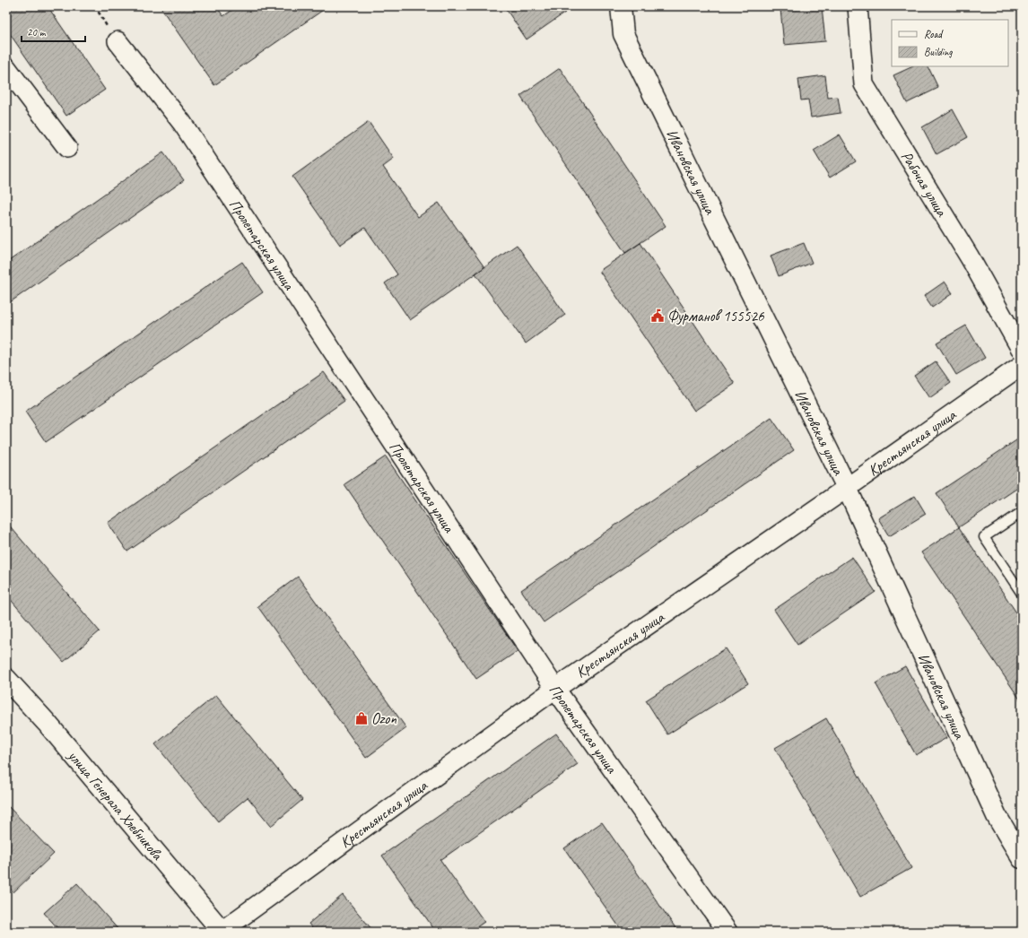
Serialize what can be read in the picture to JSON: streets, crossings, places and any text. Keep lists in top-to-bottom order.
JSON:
{
  "streets": {
    "street": [
      "Ивановская улица",
      "Рабочая улица",
      "Пролетарская улица",
      "Крестьянская улица",
      "улица Генерала Хлебникова"
    ]
  },
  "crossings": [
    ["Ивановская улица", "Крестьянская улица"],
    ["Пролетарская улица", "Крестьянская улица"],
    ["Крестьянская улица", "улица Генерала Хлебникова"]
  ],
  "places": {
    "public building": ["Фурманов 155526"],
    "shop": ["Ozon"]
  },
  "legend": ["Road", "Building"],
  "scale_bar": "20 m"
}
